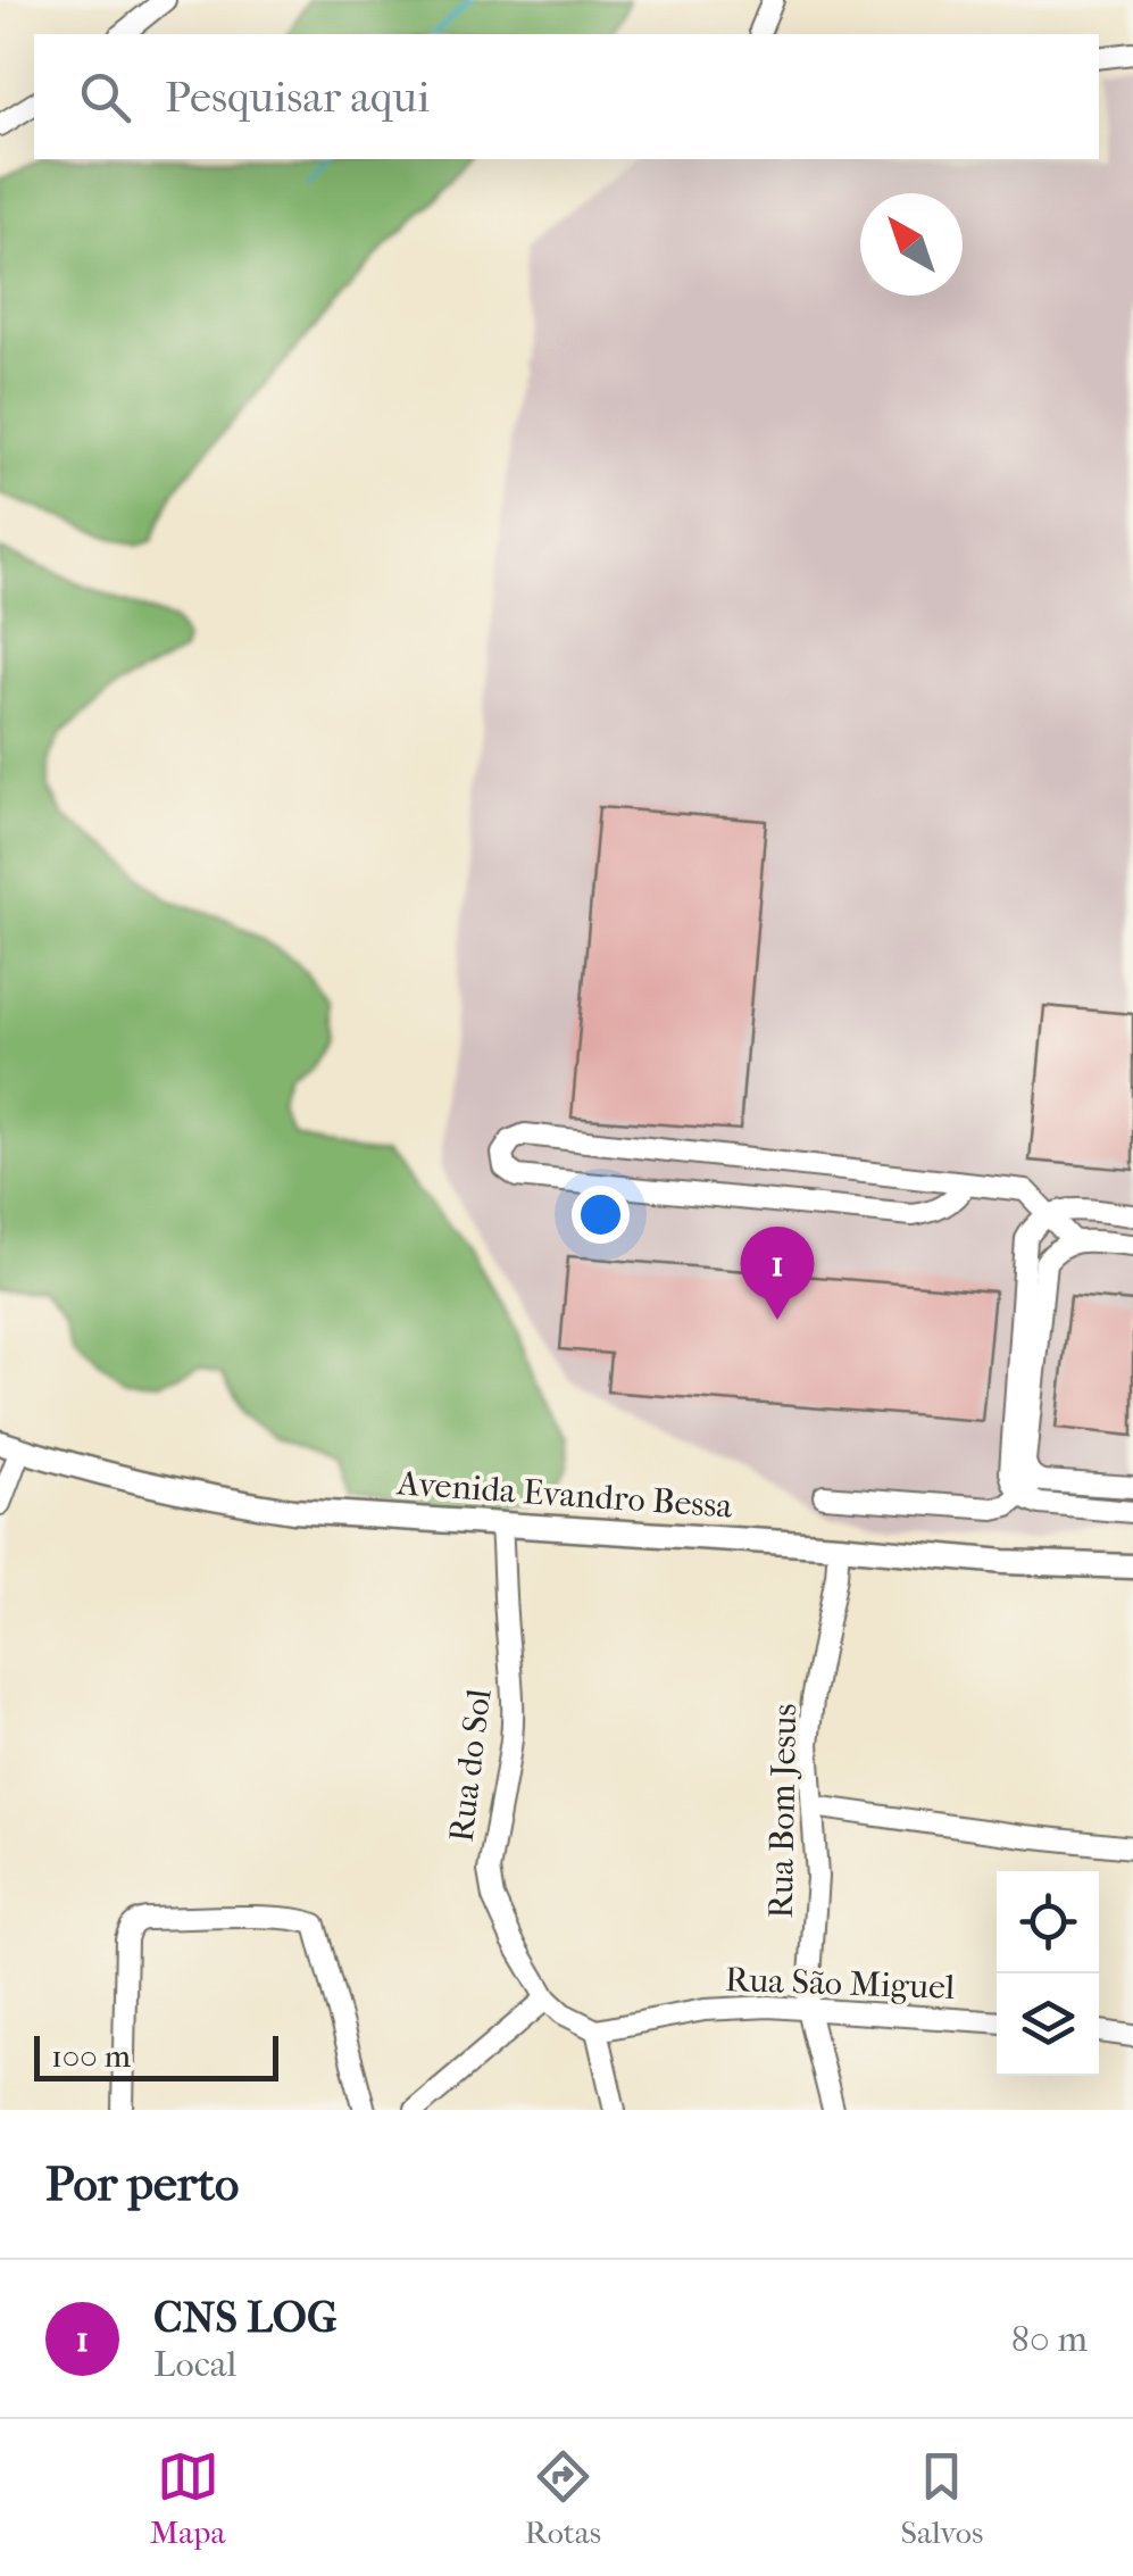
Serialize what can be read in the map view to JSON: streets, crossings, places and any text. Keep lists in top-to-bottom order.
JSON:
{
  "streets": {
    "main road": ["Avenida Evandro Bessa"],
    "street": ["Rua do Sol", "Rua Bom Jesus", "Rua São Miguel"]
  },
  "crossings": [
    ["Avenida Evandro Bessa", "Rua do Sol"],
    ["Avenida Evandro Bessa", "Rua Bom Jesus"],
    ["Rua Bom Jesus", "Rua São Miguel"]
  ],
  "scale_bar": "100 m",
  "north": "top left",
  "page": {
    "search": "Pesquisar aqui",
    "pins": "1",
    "scale": "100 m",
    "heading": "Por perto",
    "list": [
      {
        "mark": "1",
        "name": "CNS LOG",
        "note": "Local",
        "value": "80 m"
      }
    ],
    "nav": ["Mapa", "Rotas", "Salvos"]
  }
}
